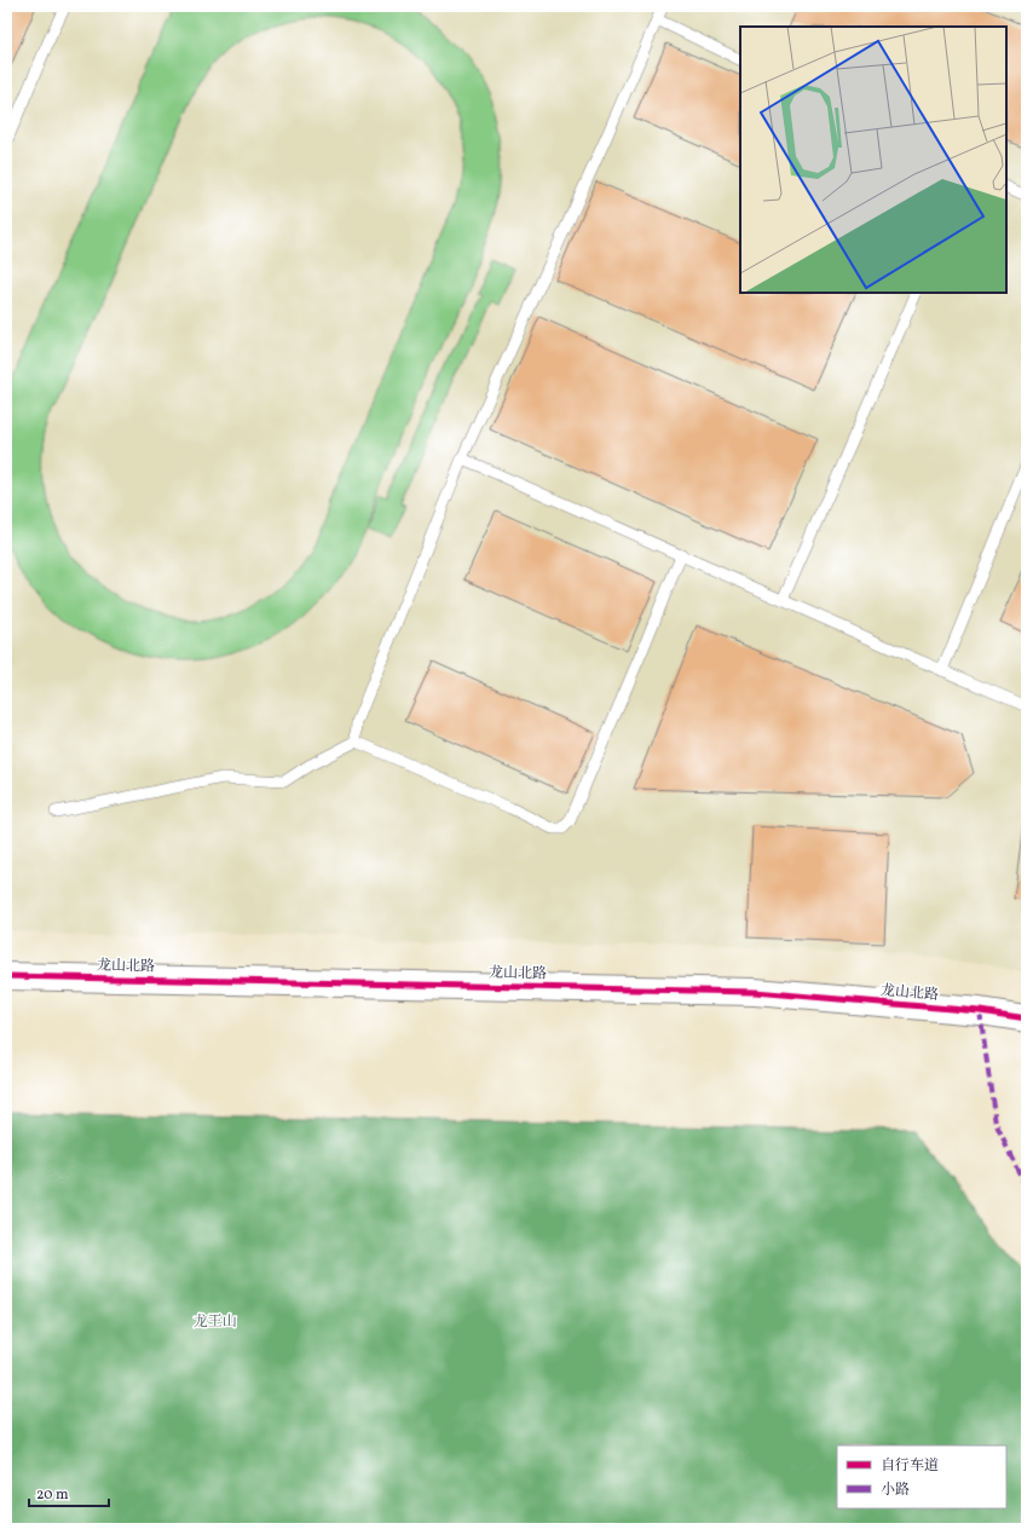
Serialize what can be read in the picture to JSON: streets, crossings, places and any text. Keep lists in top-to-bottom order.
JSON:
{
  "streets": {
    "street": ["龙山北路"]
  },
  "parks": ["龙王山"],
  "legend": ["自行车道", "小路"],
  "scale_bar": "20 m"
}
